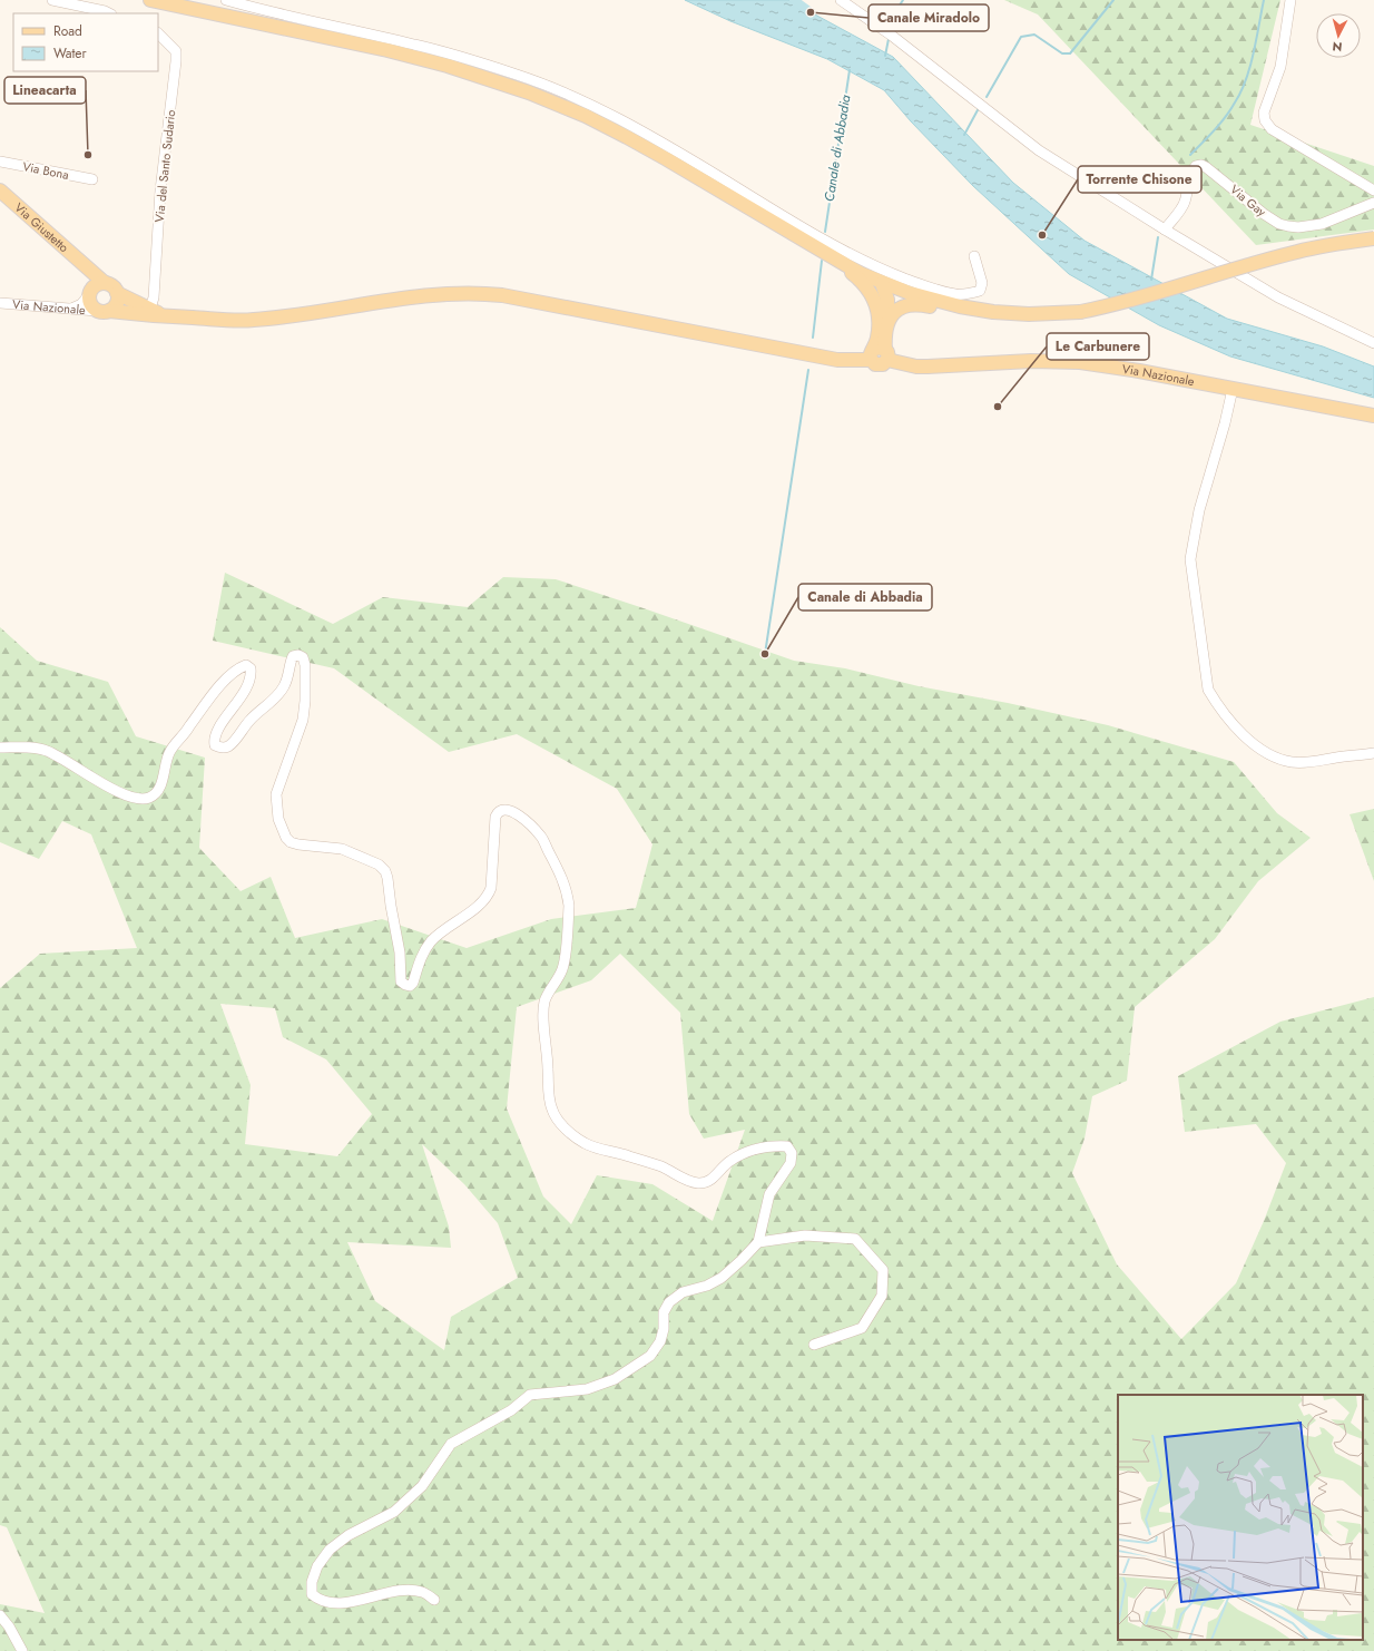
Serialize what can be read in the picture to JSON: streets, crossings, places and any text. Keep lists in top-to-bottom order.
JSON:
{
  "streets": {
    "main road": ["Via Giustetto", "Via Nazionale"],
    "street": ["Via del Santo Sudario", "Via Bona", "Via Gay"]
  },
  "crossings": [
    ["Via Giustetto", "Via Nazionale"]
  ],
  "water": ["Canale di Abbadia"],
  "places": [
    "Canale Miradolo",
    "Lineacarta",
    "Torrente Chisone",
    "Le Carbunere",
    "Canale di Abbadia"
  ],
  "legend": ["Road", "Water"],
  "north": "bottom"
}
